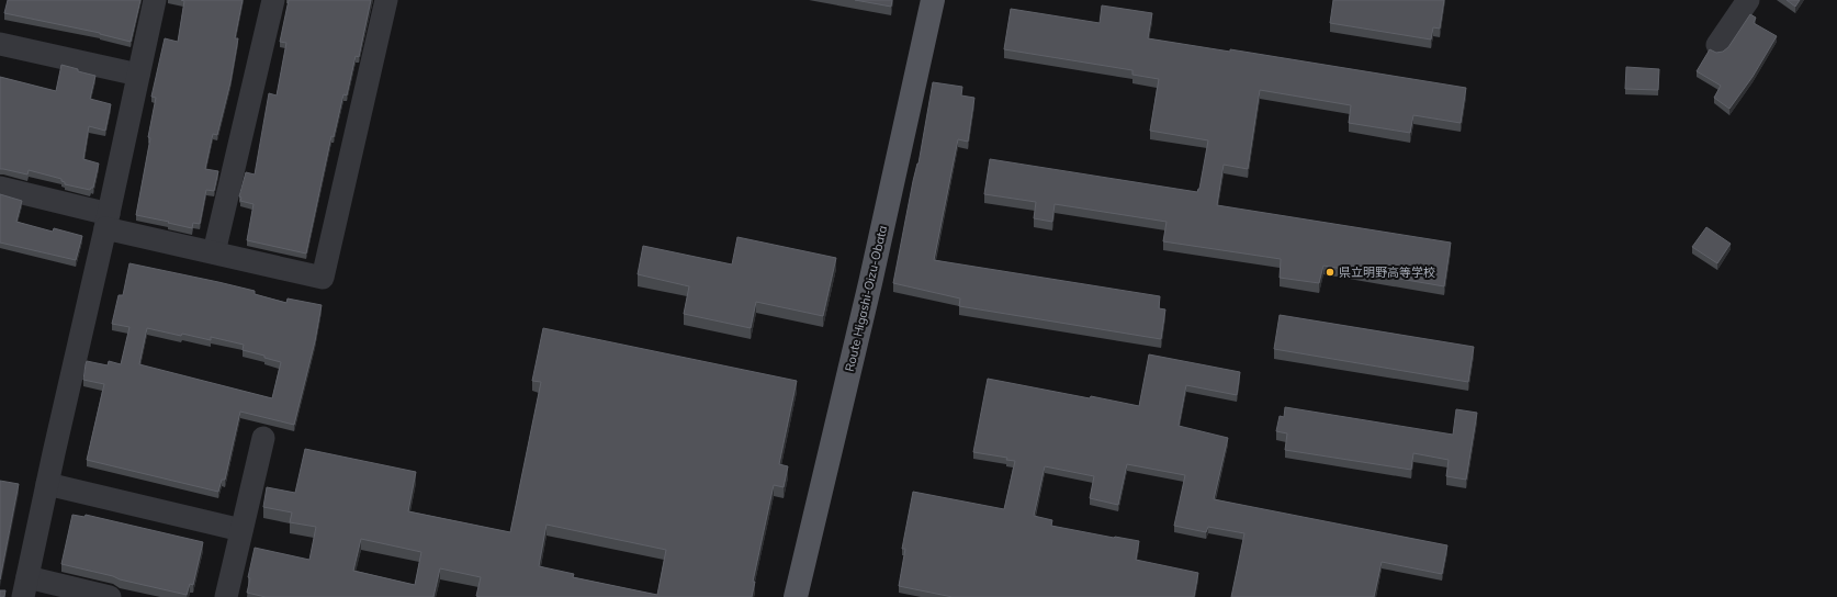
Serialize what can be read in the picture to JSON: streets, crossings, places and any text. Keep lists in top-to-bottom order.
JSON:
{
  "streets": {
    "main road": ["Route Higashi-Oizu-Obata"]
  },
  "places": ["県立明野高等学校"]
}
